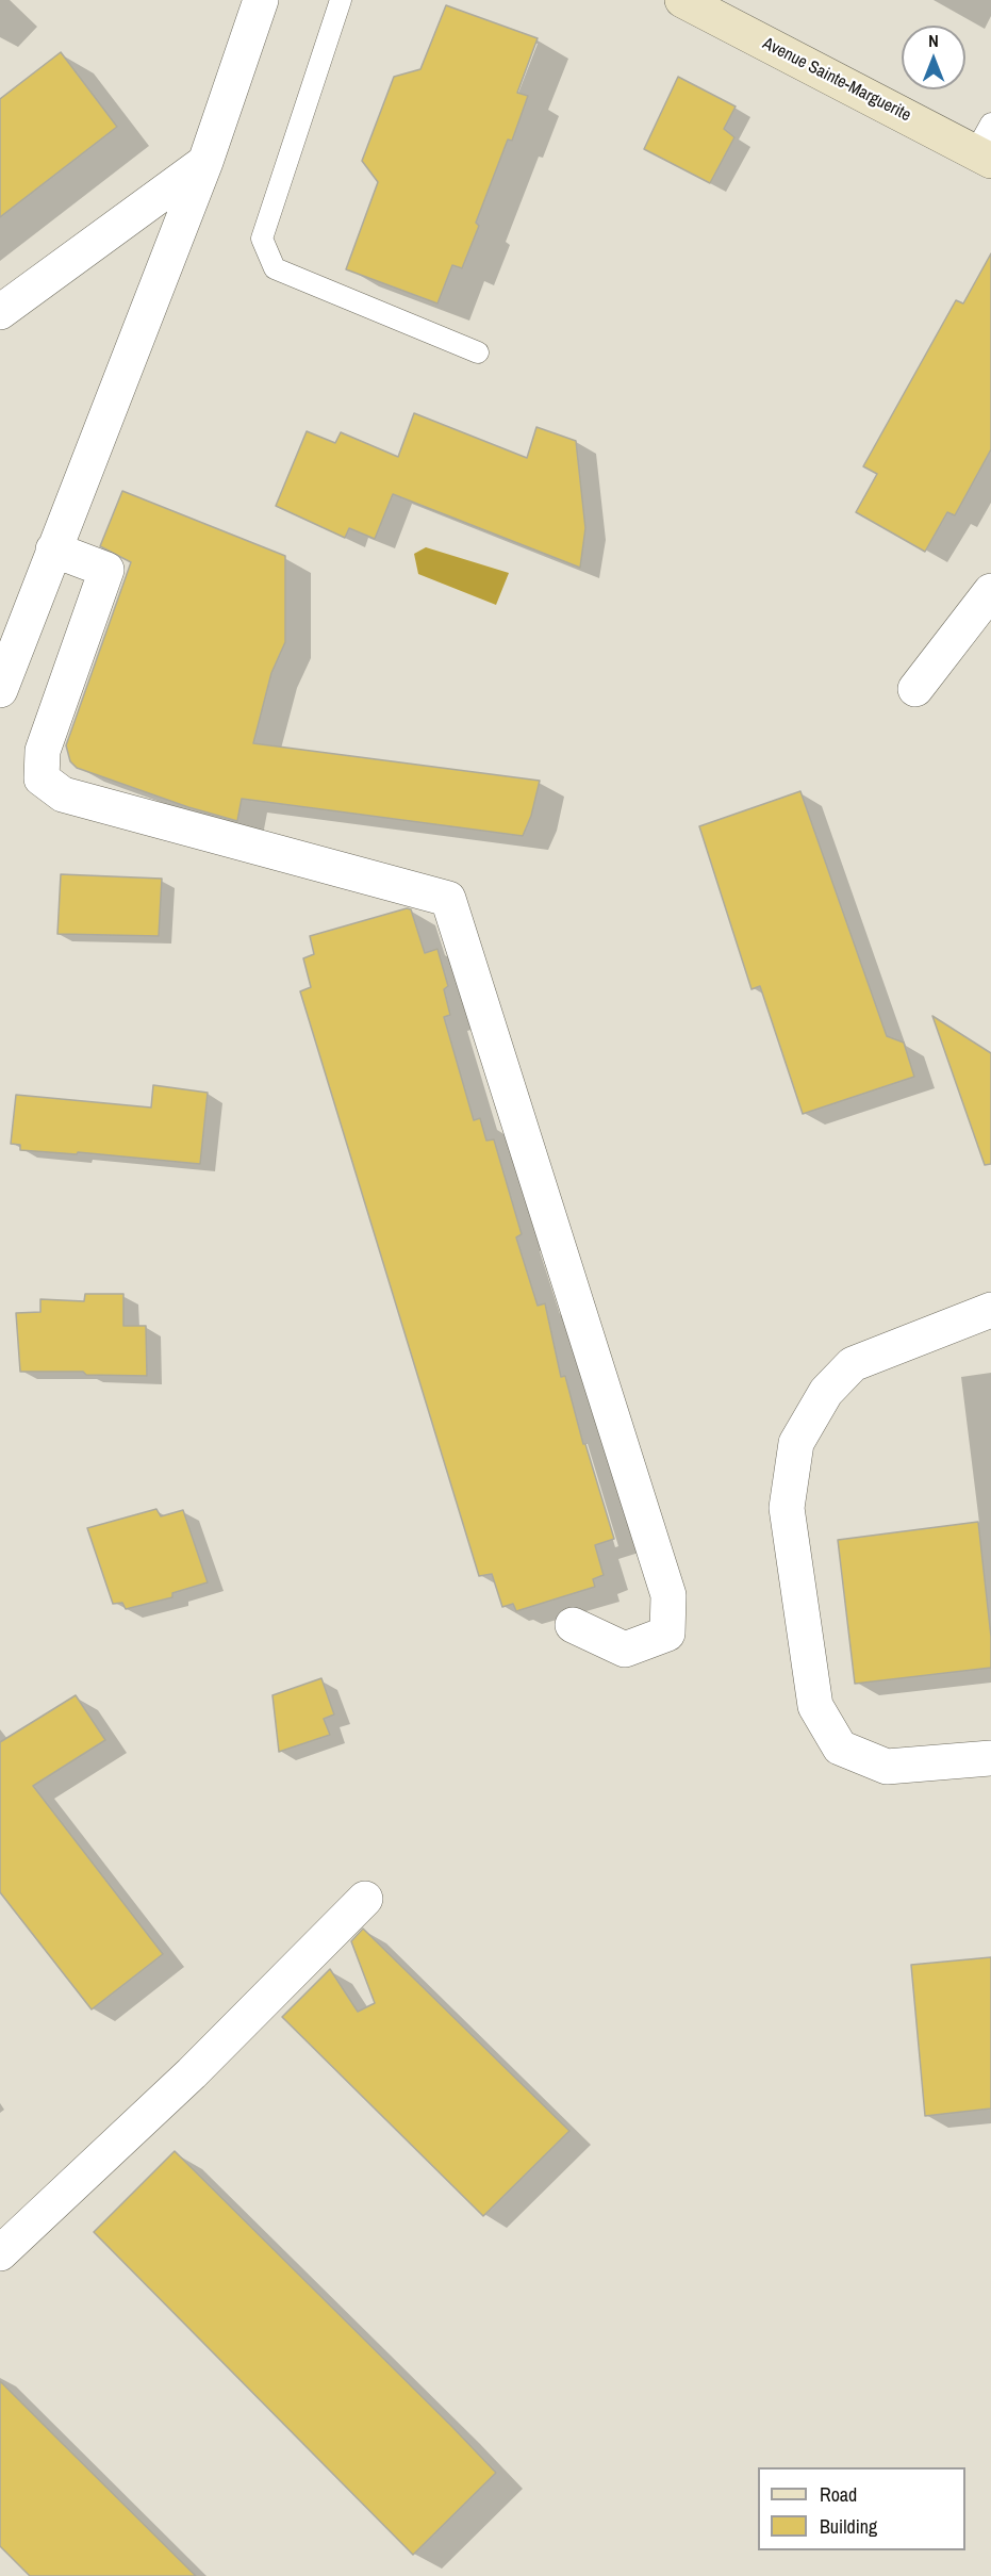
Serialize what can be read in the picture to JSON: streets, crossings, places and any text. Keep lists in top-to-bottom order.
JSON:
{
  "streets": {
    "street": ["Avenue Sainte-Marguerite"]
  },
  "legend": ["Road", "Building"],
  "north": "top"
}
